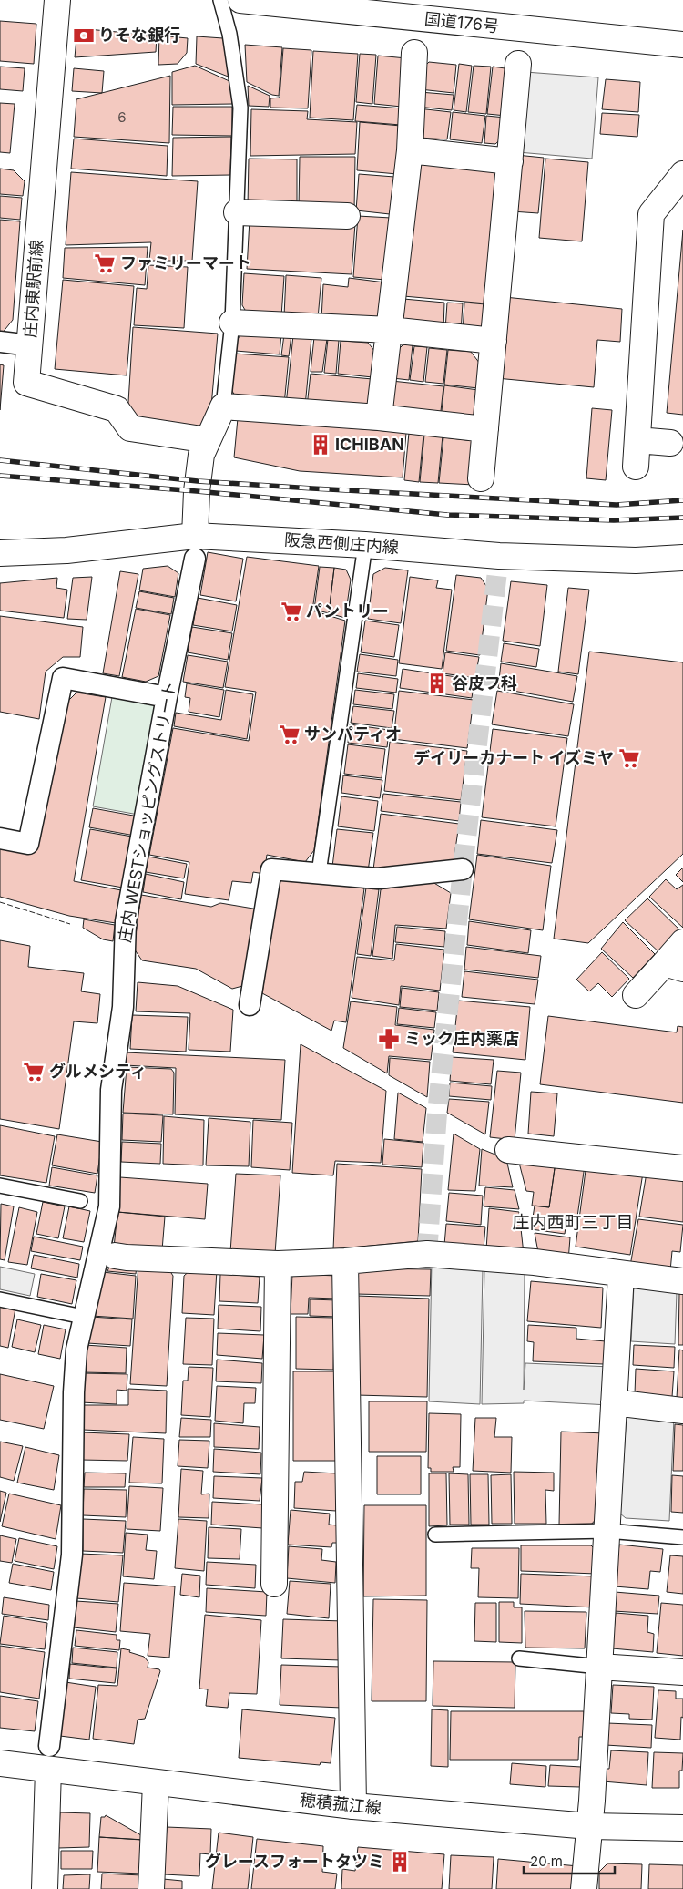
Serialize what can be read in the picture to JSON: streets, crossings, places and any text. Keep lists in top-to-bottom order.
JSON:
{
  "streets": {
    "main road": [
      "国道176号",
      "庄内東駅前線",
      "阪急西側庄内線",
      "穂積菰江線"
    ],
    "street": ["庄内 WESTショッピングストリート"]
  },
  "crossings": [
    ["阪急西側庄内線", "庄内 WESTショッピングストリート"],
    ["庄内 WESTショッピングストリート", "穂積菰江線"]
  ],
  "districts": ["庄内西町三丁目"],
  "places": {
    "bank": ["りそな銀行"],
    "supermarket": [
      "ファミリーマート",
      "パントリー",
      "サンパティオ",
      "デイリーカナート イズミヤ",
      "グルメシティ"
    ],
    "building": ["ICHIBAN", "谷皮フ科", "グレースフォートタツミ"],
    "pharmacy": ["ミック庄内薬店"]
  },
  "house_numbers": ["6"],
  "scale_bar": "20 m"
}
